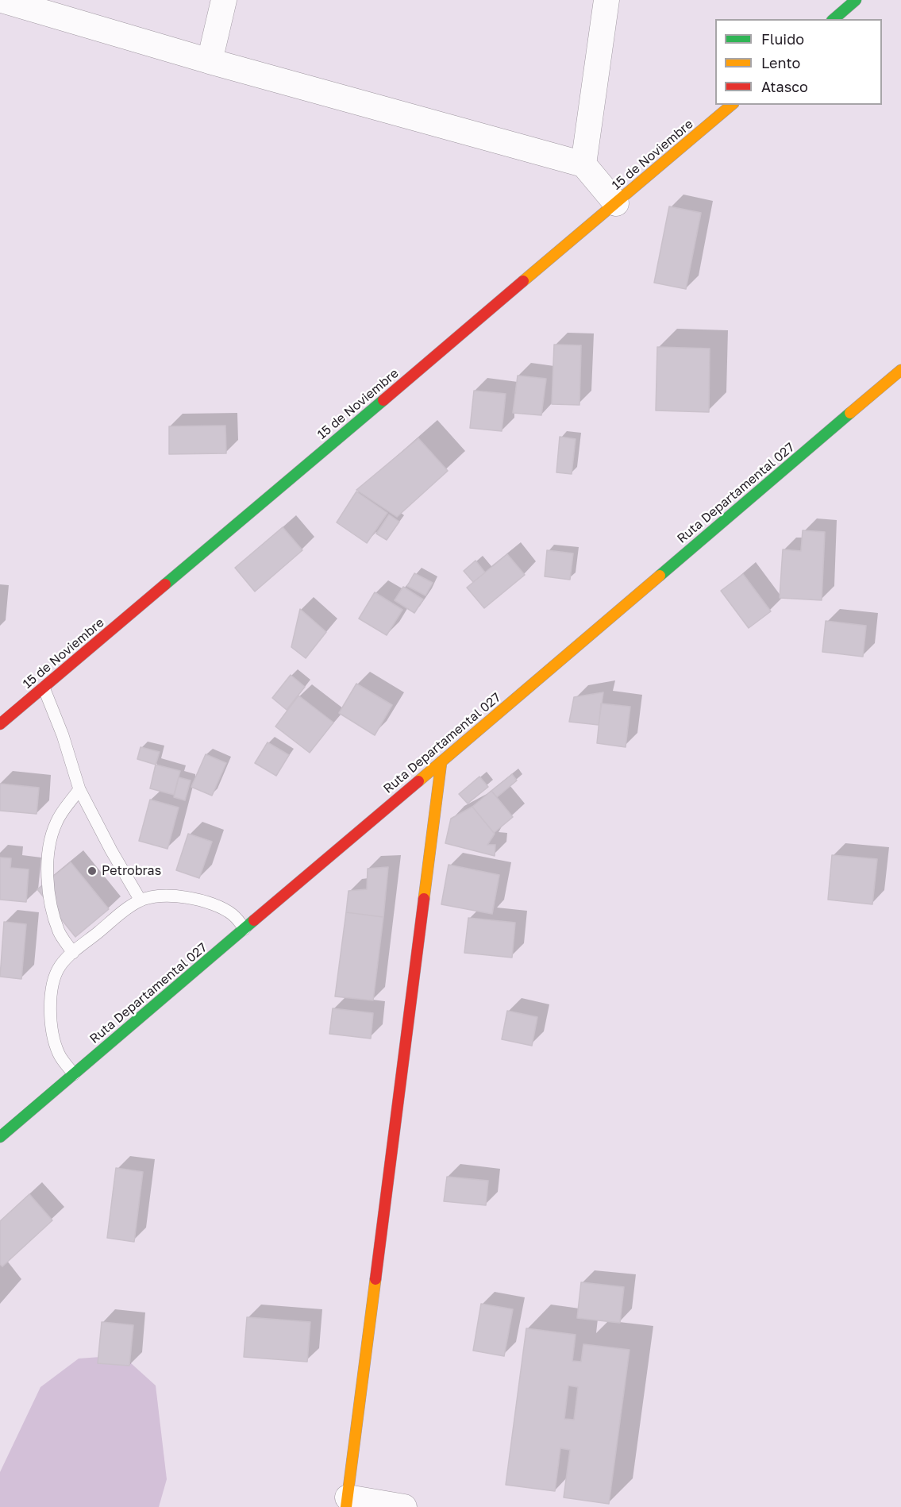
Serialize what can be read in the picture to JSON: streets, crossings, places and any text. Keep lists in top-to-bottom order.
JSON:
{
  "streets": {
    "street": ["15 de Noviembre", "Ruta Departamental 027"]
  },
  "places": ["Petrobras"],
  "legend": ["Fluido", "Lento", "Atasco"]
}
